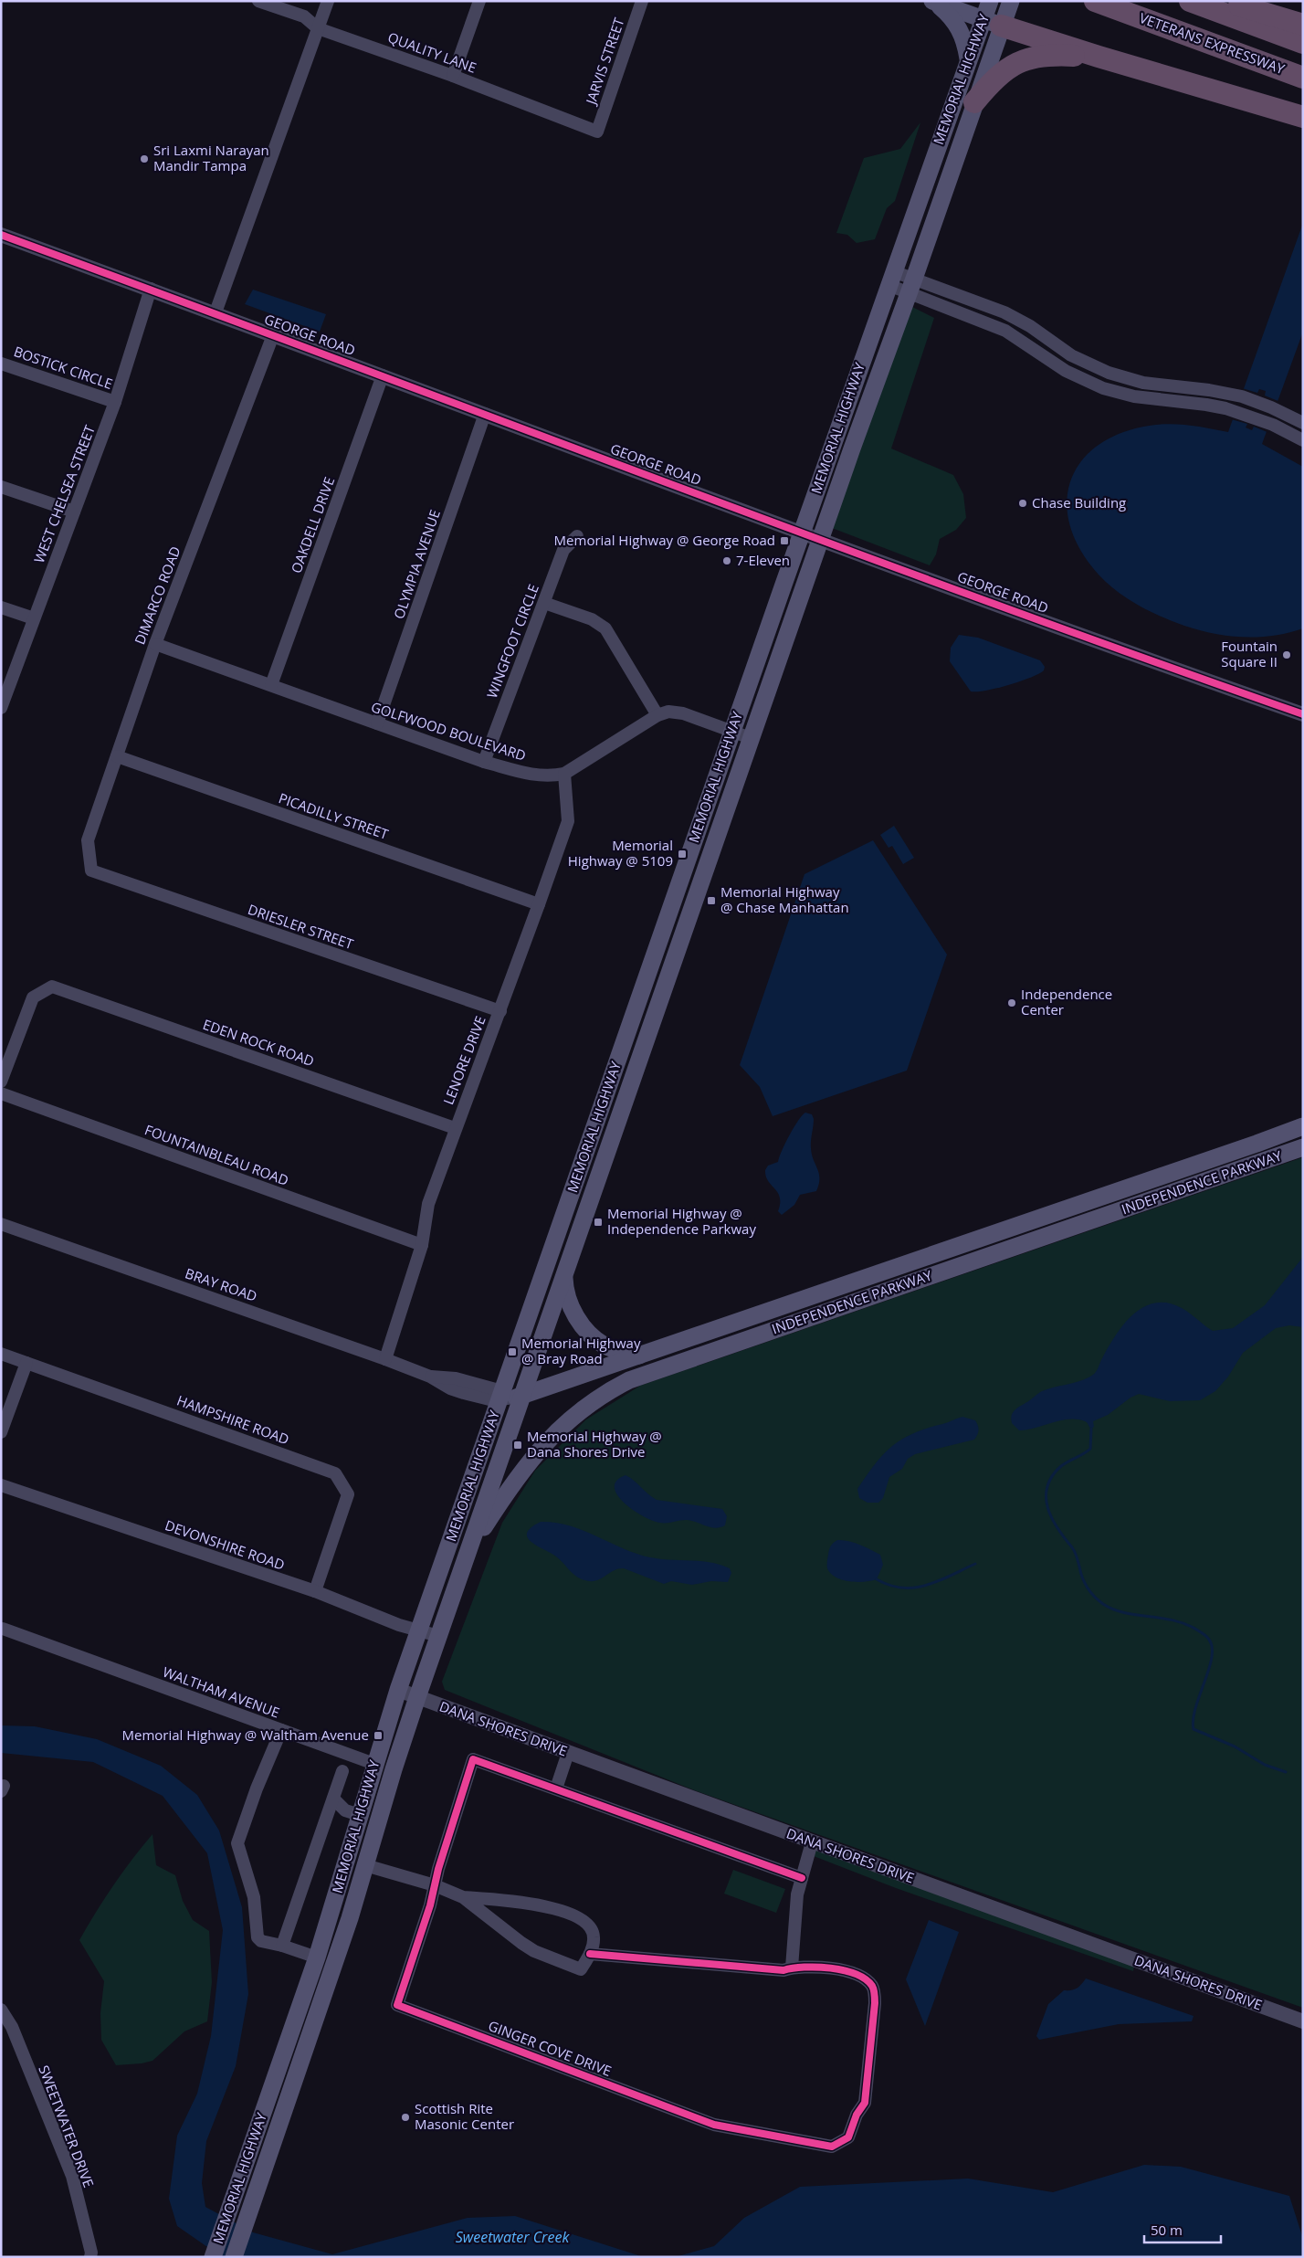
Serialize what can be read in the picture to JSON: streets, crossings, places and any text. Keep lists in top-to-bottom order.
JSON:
{
  "streets": {
    "highway": ["VETERANS EXPRESSWAY"],
    "main road": ["MEMORIAL HIGHWAY", "INDEPENDENCE PARKWAY"],
    "street": [
      "QUALITY LANE",
      "JARVIS STREET",
      "GEORGE ROAD",
      "BOSTICK CIRCLE",
      "WEST CHELSEA STREET",
      "OAKDELL DRIVE",
      "OLYMPIA AVENUE",
      "DIMARCO ROAD",
      "WINGFOOT CIRCLE",
      "GOLFWOOD BOULEVARD",
      "PICADILLY STREET",
      "DRIESLER STREET",
      "EDEN ROCK ROAD",
      "LENORE DRIVE",
      "FOUNTAINBLEAU ROAD",
      "BRAY ROAD",
      "HAMPSHIRE ROAD",
      "DEVONSHIRE ROAD",
      "WALTHAM AVENUE",
      "DANA SHORES DRIVE",
      "GINGER COVE DRIVE",
      "SWEETWATER DRIVE"
    ]
  },
  "crossings": [
    ["QUALITY LANE", "JARVIS STREET"],
    ["MEMORIAL HIGHWAY", "GEORGE ROAD"],
    ["MEMORIAL HIGHWAY", "GOLFWOOD BOULEVARD"],
    ["MEMORIAL HIGHWAY", "INDEPENDENCE PARKWAY"],
    ["MEMORIAL HIGHWAY", "BRAY ROAD"],
    ["MEMORIAL HIGHWAY", "DEVONSHIRE ROAD"],
    ["MEMORIAL HIGHWAY", "WALTHAM AVENUE"],
    ["MEMORIAL HIGHWAY", "DANA SHORES DRIVE"],
    ["GEORGE ROAD", "WEST CHELSEA STREET"],
    ["GEORGE ROAD", "OAKDELL DRIVE"],
    ["GEORGE ROAD", "OLYMPIA AVENUE"],
    ["GEORGE ROAD", "DIMARCO ROAD"],
    ["BOSTICK CIRCLE", "WEST CHELSEA STREET"],
    ["OAKDELL DRIVE", "GOLFWOOD BOULEVARD"],
    ["OLYMPIA AVENUE", "GOLFWOOD BOULEVARD"],
    ["DIMARCO ROAD", "GOLFWOOD BOULEVARD"],
    ["DIMARCO ROAD", "PICADILLY STREET"],
    ["DIMARCO ROAD", "DRIESLER STREET"],
    ["WINGFOOT CIRCLE", "GOLFWOOD BOULEVARD"],
    ["GOLFWOOD BOULEVARD", "LENORE DRIVE"],
    ["PICADILLY STREET", "LENORE DRIVE"],
    ["DRIESLER STREET", "LENORE DRIVE"],
    ["EDEN ROCK ROAD", "LENORE DRIVE"],
    ["LENORE DRIVE", "FOUNTAINBLEAU ROAD"],
    ["LENORE DRIVE", "BRAY ROAD"],
    ["INDEPENDENCE PARKWAY", "BRAY ROAD"],
    ["HAMPSHIRE ROAD", "DEVONSHIRE ROAD"]
  ],
  "water": ["Sweetwater Creek"],
  "places": {
    "other": [
      "Sri Laxmi Narayan Mandir Tampa",
      "Chase Building",
      "7-Eleven",
      "Fountain Square II",
      "Independence Center",
      "Scottish Rite Masonic Center"
    ],
    "transit": [
      "Memorial Highway @ George Road",
      "Memorial Highway @ 5109",
      "Memorial Highway @ Chase Manhattan",
      "Memorial Highway @ Independence Parkway",
      "Memorial Highway @ Bray Road",
      "Memorial Highway @ Dana Shores Drive",
      "Memorial Highway @ Waltham Avenue"
    ]
  },
  "scale_bar": "50 m"
}
